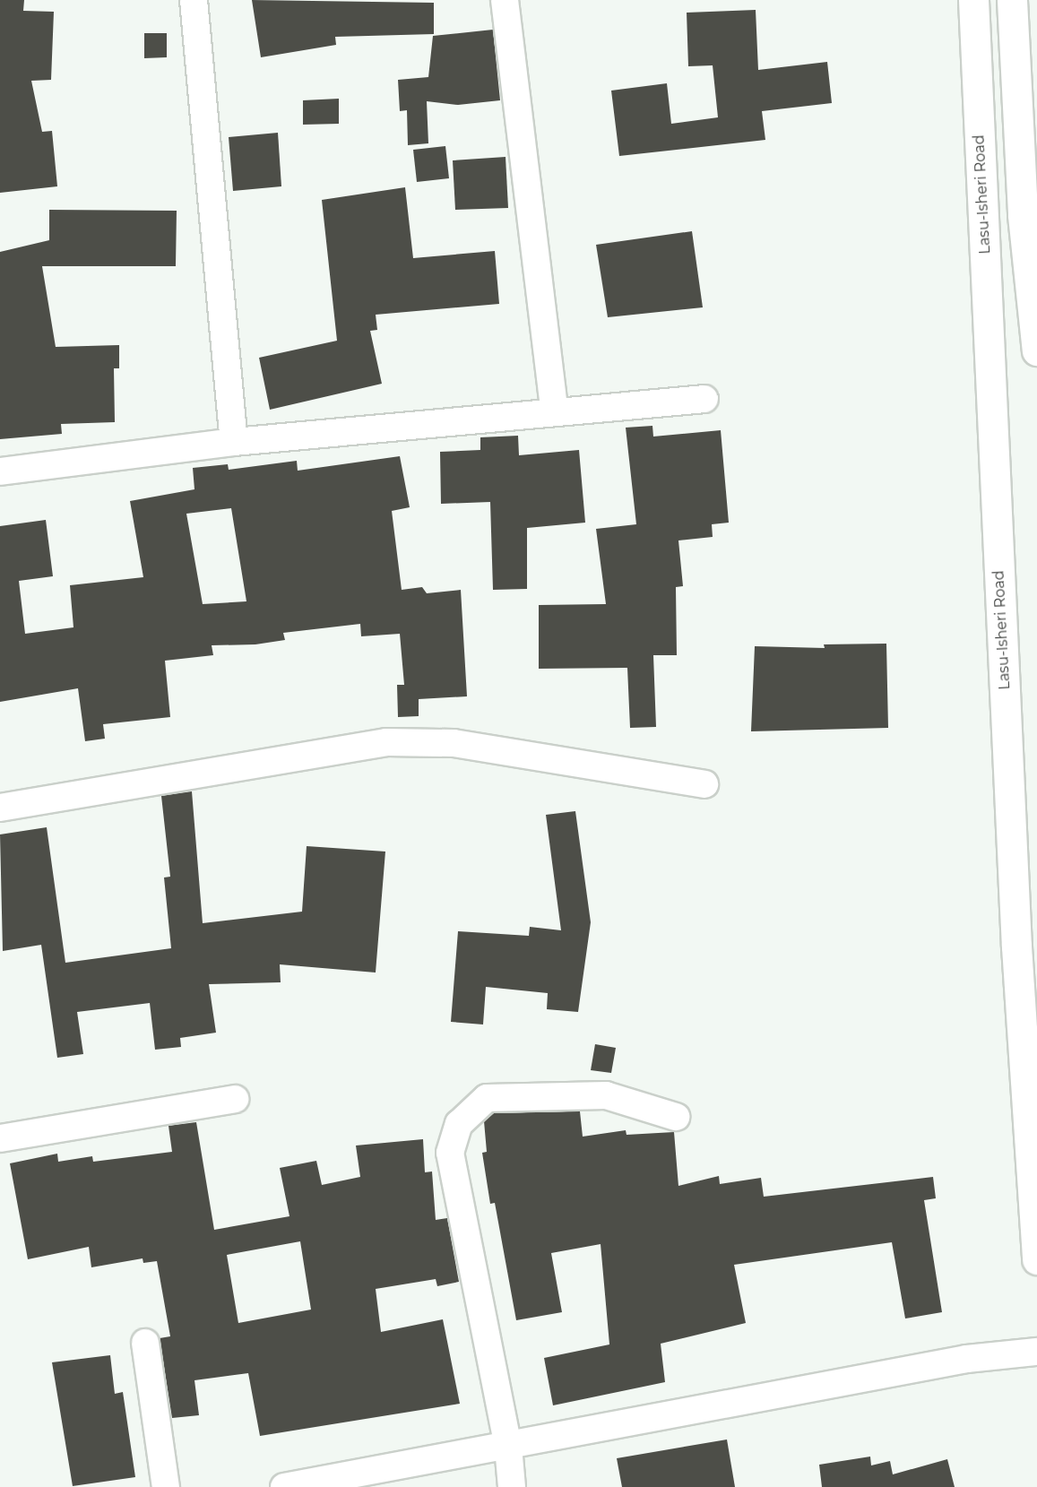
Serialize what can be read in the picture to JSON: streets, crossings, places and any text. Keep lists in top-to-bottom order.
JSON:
{
  "streets": {
    "main road": ["Lasu-Isheri Road"]
  }
}
